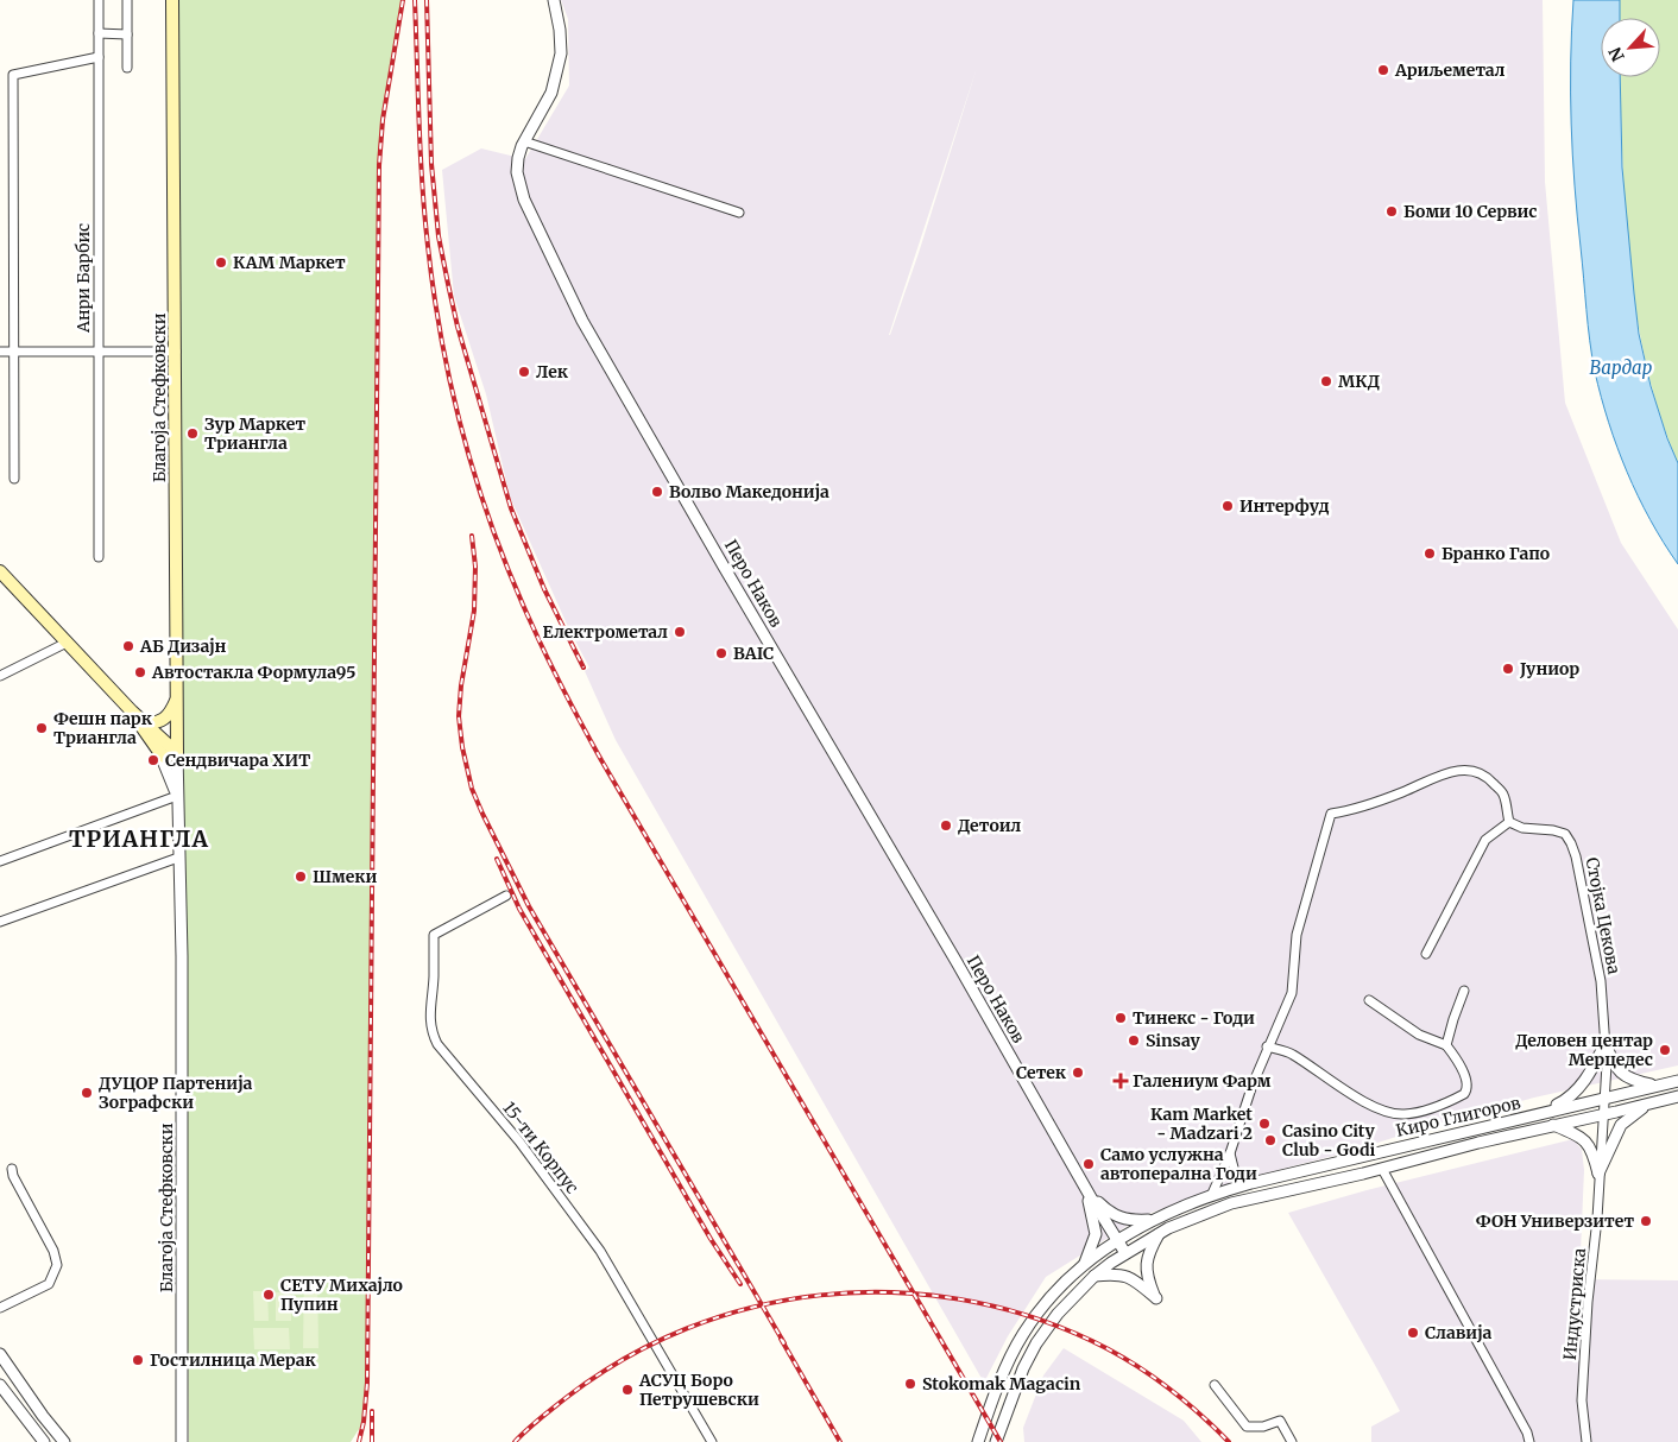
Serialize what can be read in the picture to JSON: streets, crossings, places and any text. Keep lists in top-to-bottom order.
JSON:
{
  "streets": {
    "main road": ["Благоја Стефковски"],
    "street": [
      "Анри Барбис",
      "Перо Наков",
      "Стојка Цекова",
      "Киро Глигоров",
      "15-ти Корпус",
      "Индустриска"
    ]
  },
  "crossings": [
    ["Перо Наков", "Киро Глигоров"],
    ["Стојка Цекова", "Киро Глигоров"],
    ["Стојка Цекова", "Индустриска"],
    ["Киро Глигоров", "Индустриска"]
  ],
  "districts": ["ТРИАНГЛА"],
  "water": ["Вардар"],
  "places": {
    "other": [
      "Ариљеметал",
      "Боми 10 Сервис",
      "КАМ Маркет",
      "Лек",
      "МКД",
      "Зур Маркет Триангла",
      "Волво Македонија",
      "Интерфуд",
      "Бранко Гапо",
      "Електрометал",
      "АБ Дизајн",
      "BAIC",
      "Јуниор",
      "Автостакла Формула95",
      "Фешн парк Триангла",
      "Сендвичара ХИТ",
      "Детоил",
      "Шмеки",
      "Тинекс - Годи",
      "Sinsay",
      "Деловен центар Мерцедес",
      "Сетек",
      "ДУЦОР Партенија Зографски",
      "Kam Market - Madzari 2",
      "Casino City Club - Godi",
      "Само услужна автоперална Годи",
      "ФОН Универзитет",
      "СЕТУ Михајло Пупин",
      "Славија",
      "Гостилница Мерак",
      "Stokomak Magacin",
      "АСУЦ Боро Петрушевски"
    ],
    "health": ["Галениум Фарм"]
  },
  "north": "bottom left"
}
